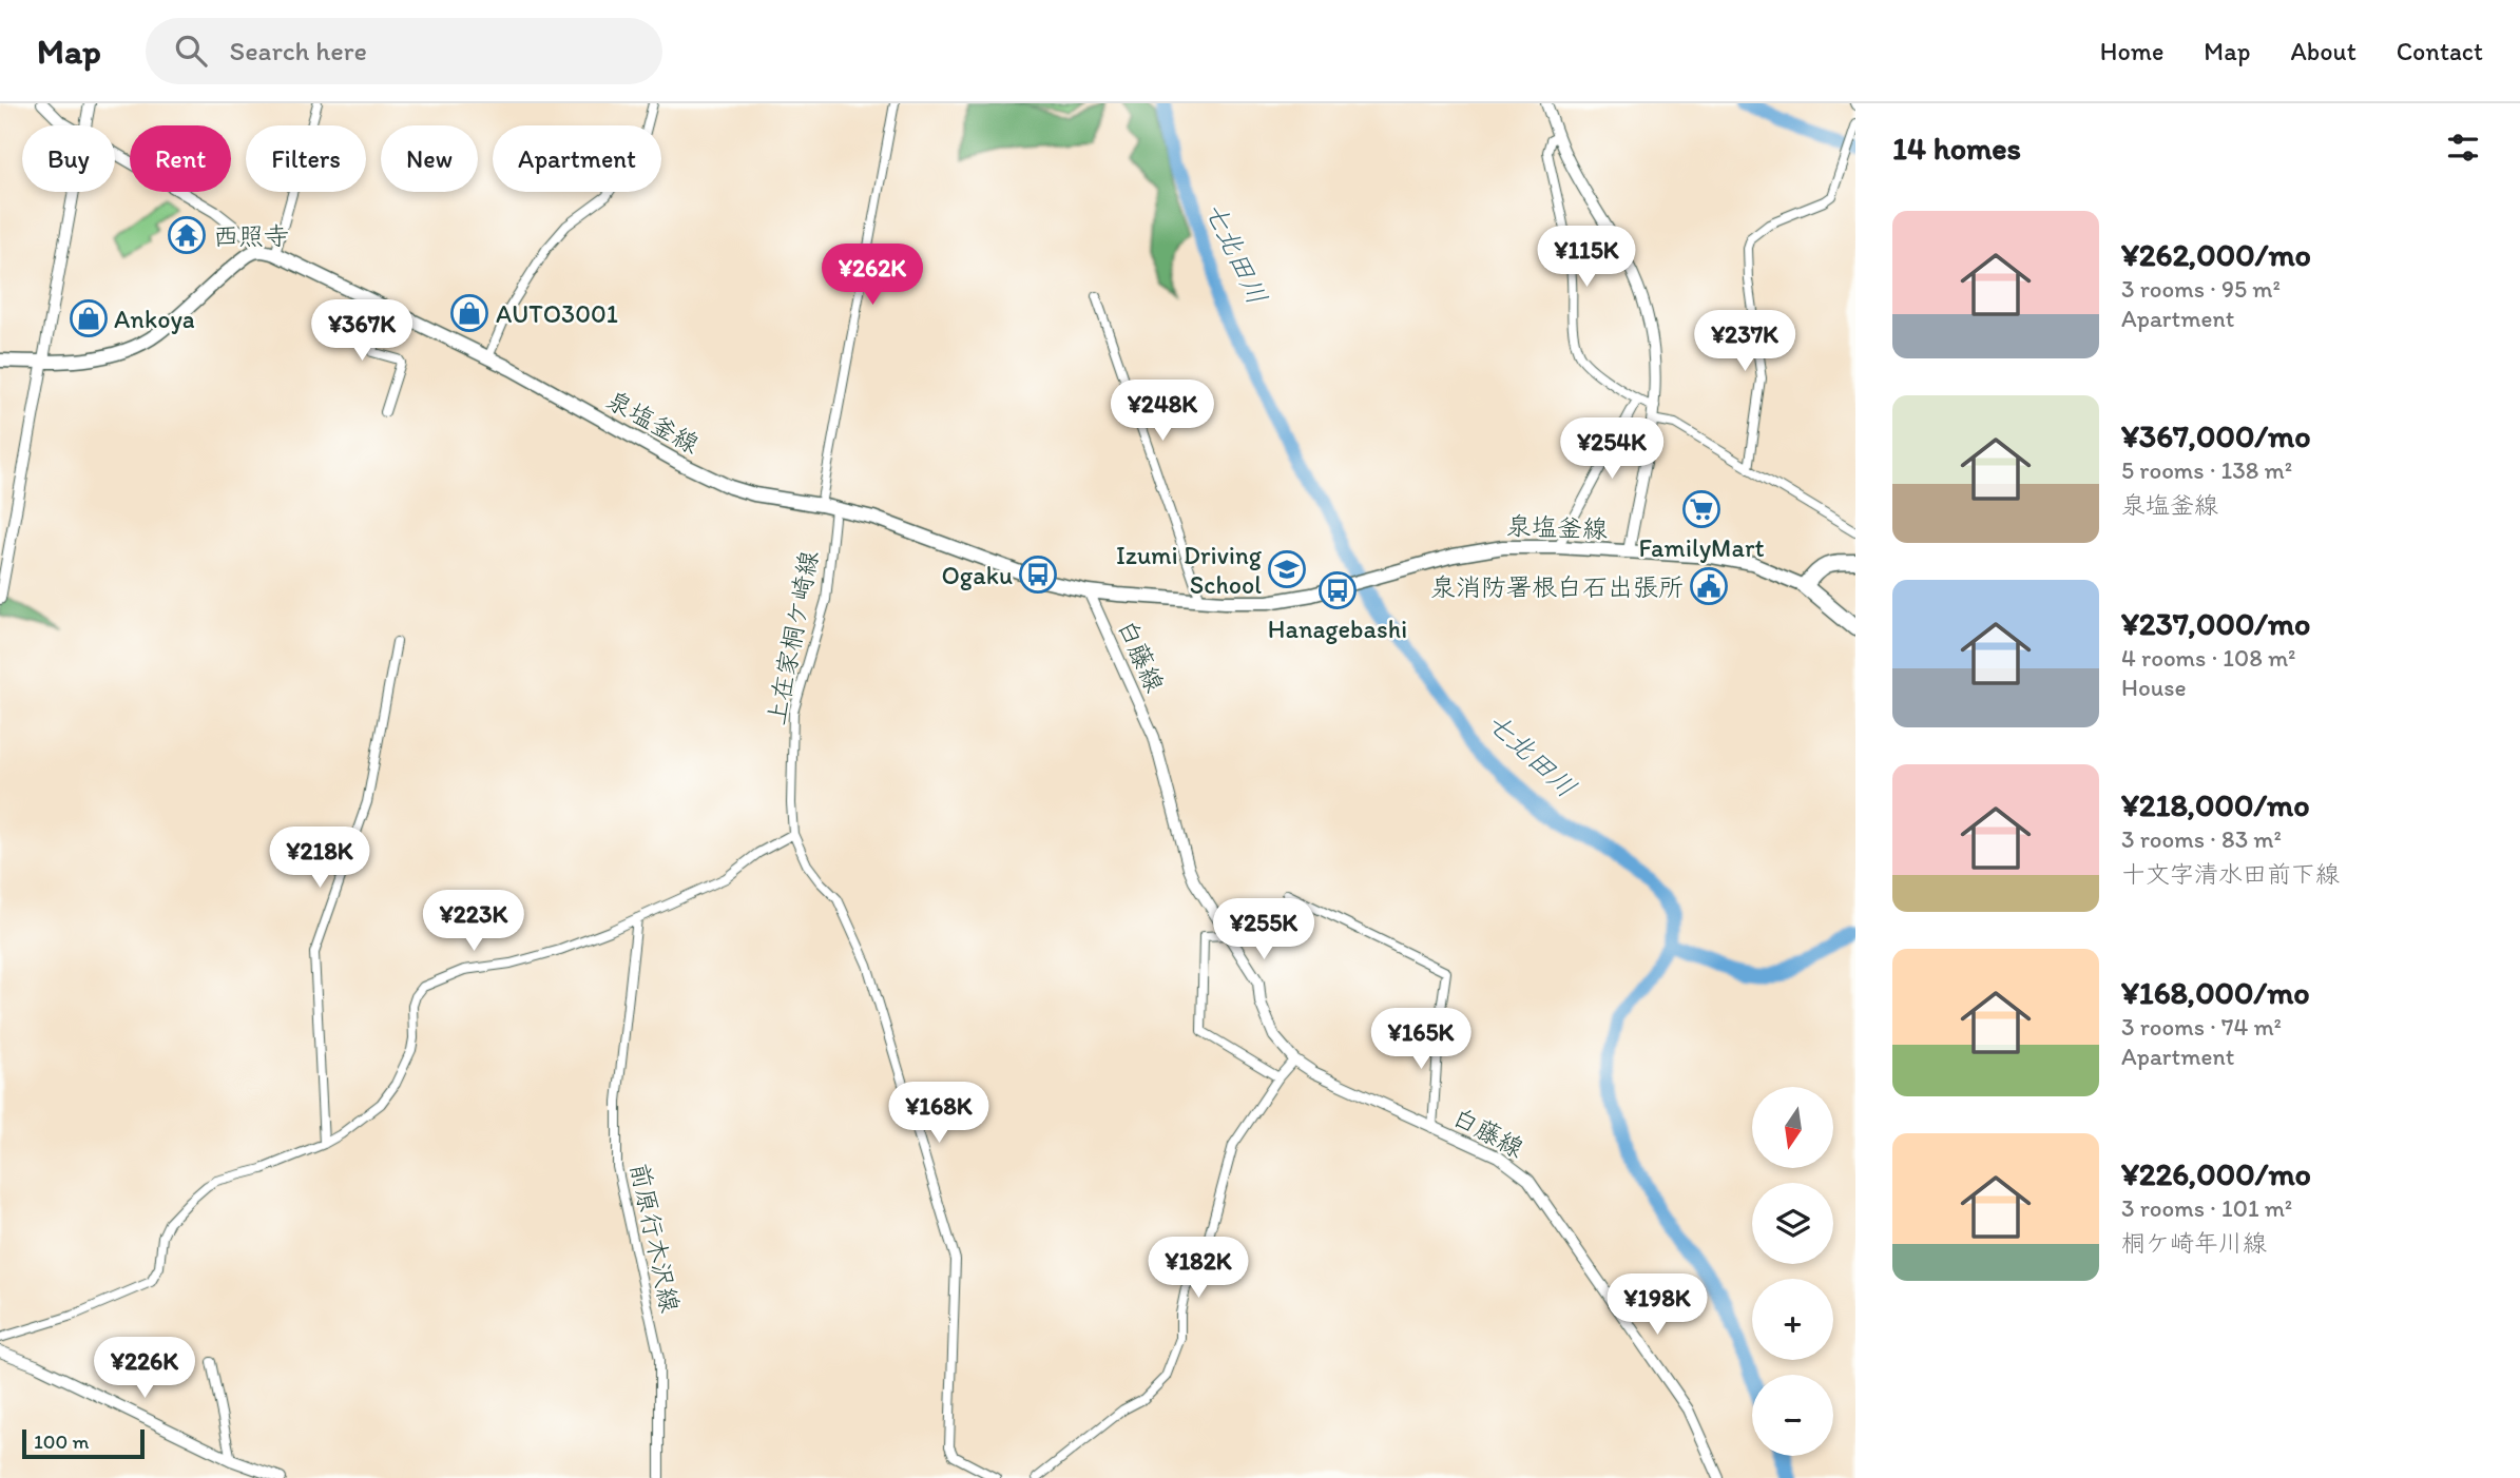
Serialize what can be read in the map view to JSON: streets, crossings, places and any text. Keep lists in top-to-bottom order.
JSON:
{
  "streets": {
    "main road": ["泉塩釜線"],
    "street": ["上在家桐ケ崎線", "白藤線", "前原行木沢線"]
  },
  "crossings": [
    ["泉塩釜線", "上在家桐ケ崎線"],
    ["泉塩釜線", "白藤線"]
  ],
  "water": ["七北田川"],
  "places": {
    "temple": ["西照寺"],
    "shop": ["AUTO3001", "Ankoya"],
    "supermarket": ["FamilyMart"],
    "school or university": ["Izumi Driving School"],
    "bus stop": ["Ogaku", "Hanagebashi"],
    "public building": ["泉消防署根白石出張所"]
  },
  "scale_bar": "100 m",
  "north": "bottom",
  "page": {
    "header": "Map",
    "search": "Search here",
    "nav": [
      "Home",
      "Map",
      "About",
      "Contact"
    ],
    "heading": "14 homes",
    "chip": [
      "Buy",
      "Rent",
      "Filters",
      "New",
      "Apartment"
    ],
    "list": [
      {
        "name": "¥262,000/mo",
        "note": "3 rooms · 95 m² · Apartment"
      },
      {
        "name": "¥367,000/mo",
        "note": "5 rooms · 138 m² · 泉塩釜線"
      },
      {
        "name": "¥237,000/mo",
        "note": "4 rooms · 108 m² · House"
      },
      {
        "name": "¥218,000/mo",
        "note": "3 rooms · 83 m² · 十文字清水田前下線"
      },
      {
        "name": "¥168,000/mo",
        "note": "3 rooms · 74 m² · Apartment"
      },
      {
        "name": "¥226,000/mo",
        "note": "3 rooms · 101 m² · 桐ケ崎年川線"
      }
    ],
    "price": [
      "¥115K",
      "¥262K",
      "¥367K",
      "¥237K",
      "¥248K",
      "¥254K",
      "¥218K",
      "¥223K",
      "¥255K",
      "¥165K",
      "¥168K",
      "¥182K",
      "¥198K",
      "¥226K"
    ],
    "map_buttons": ["+", "−"],
    "scale": "100 m"
  }
}
